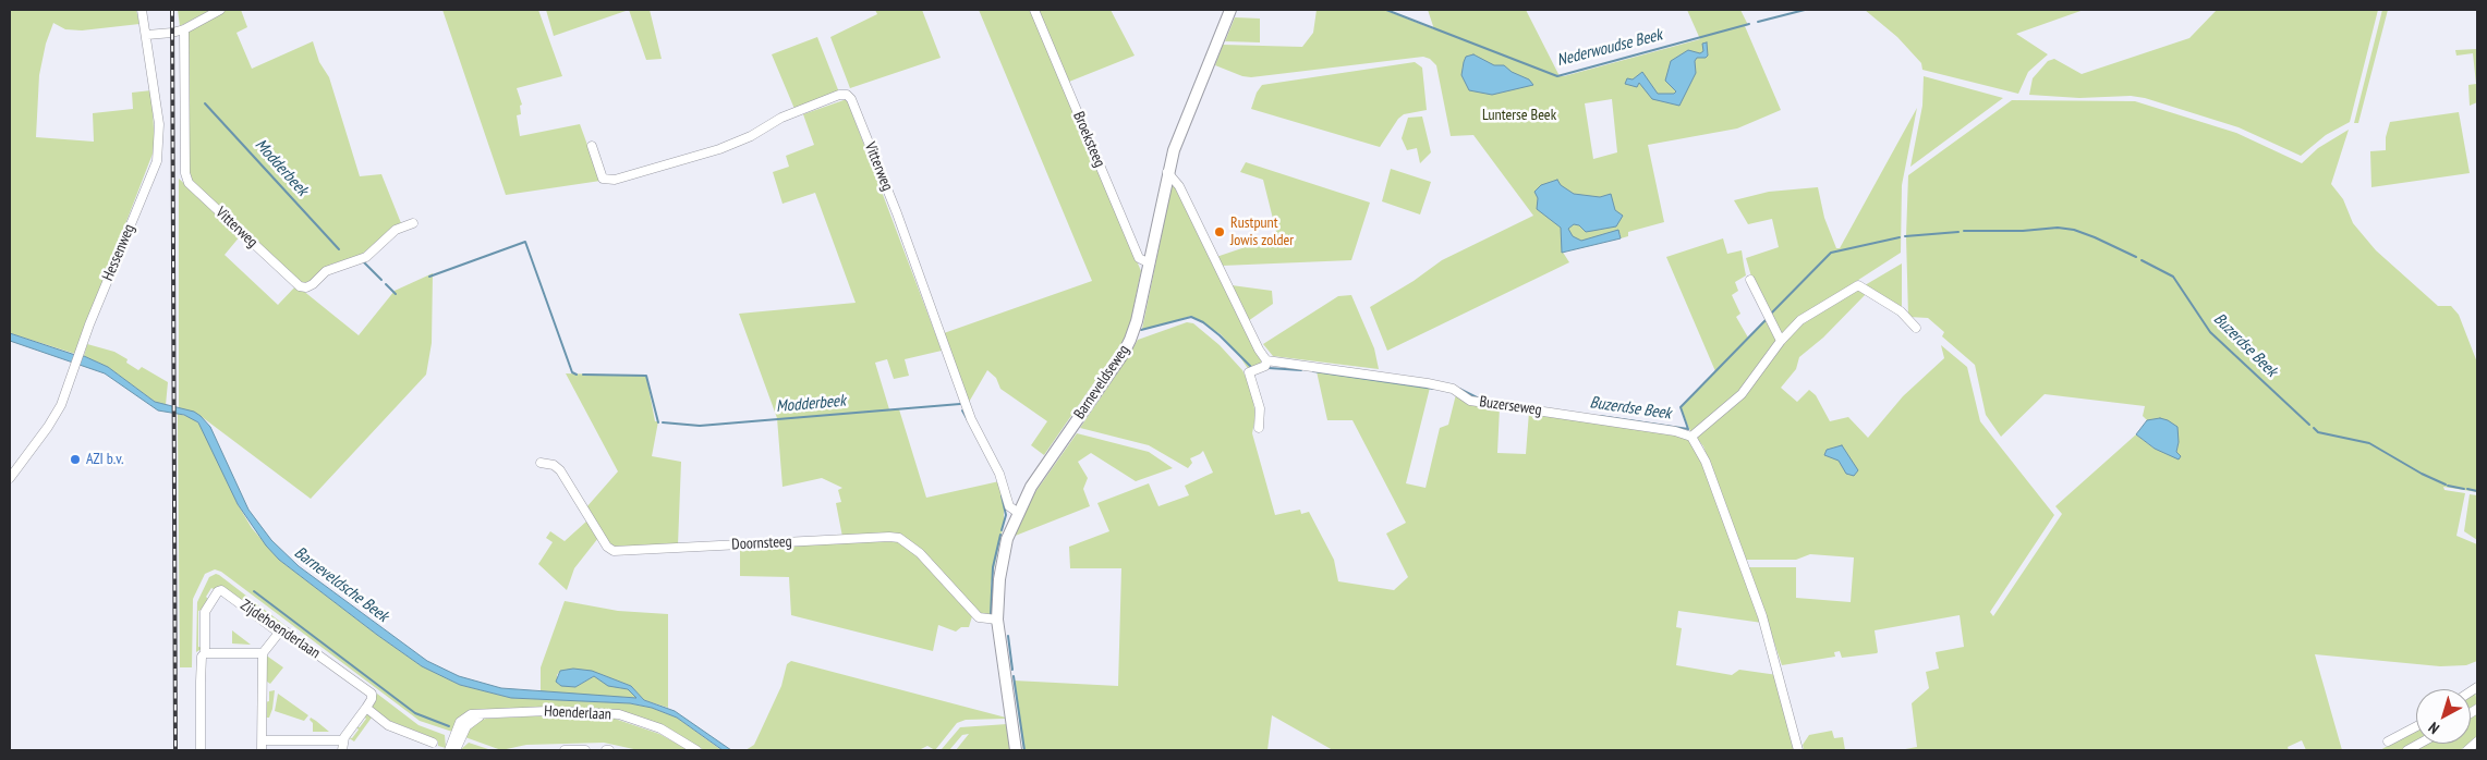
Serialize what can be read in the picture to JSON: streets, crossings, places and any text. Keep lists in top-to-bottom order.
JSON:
{
  "streets": {
    "main road": ["Barneveldseweg"],
    "street": [
      "Broeksteeg",
      "Vitterweg",
      "Hessenweg",
      "Buzerseweg",
      "Doornsteeg",
      "Zijdehoenderlaan",
      "Hoenderlaan"
    ]
  },
  "crossings": [
    ["Broeksteeg", "Barneveldseweg"],
    ["Vitterweg", "Barneveldseweg"],
    ["Barneveldseweg", "Doornsteeg"]
  ],
  "water": [
    "Nederwoudse Beek",
    "Modderbeek",
    "Buzerdse Beek",
    "Barneveldsche Beek"
  ],
  "parks": ["Lunterse Beek"],
  "places": ["Rustpunt Jowis zolder", "AZI b.v."],
  "north": "bottom left"
}
